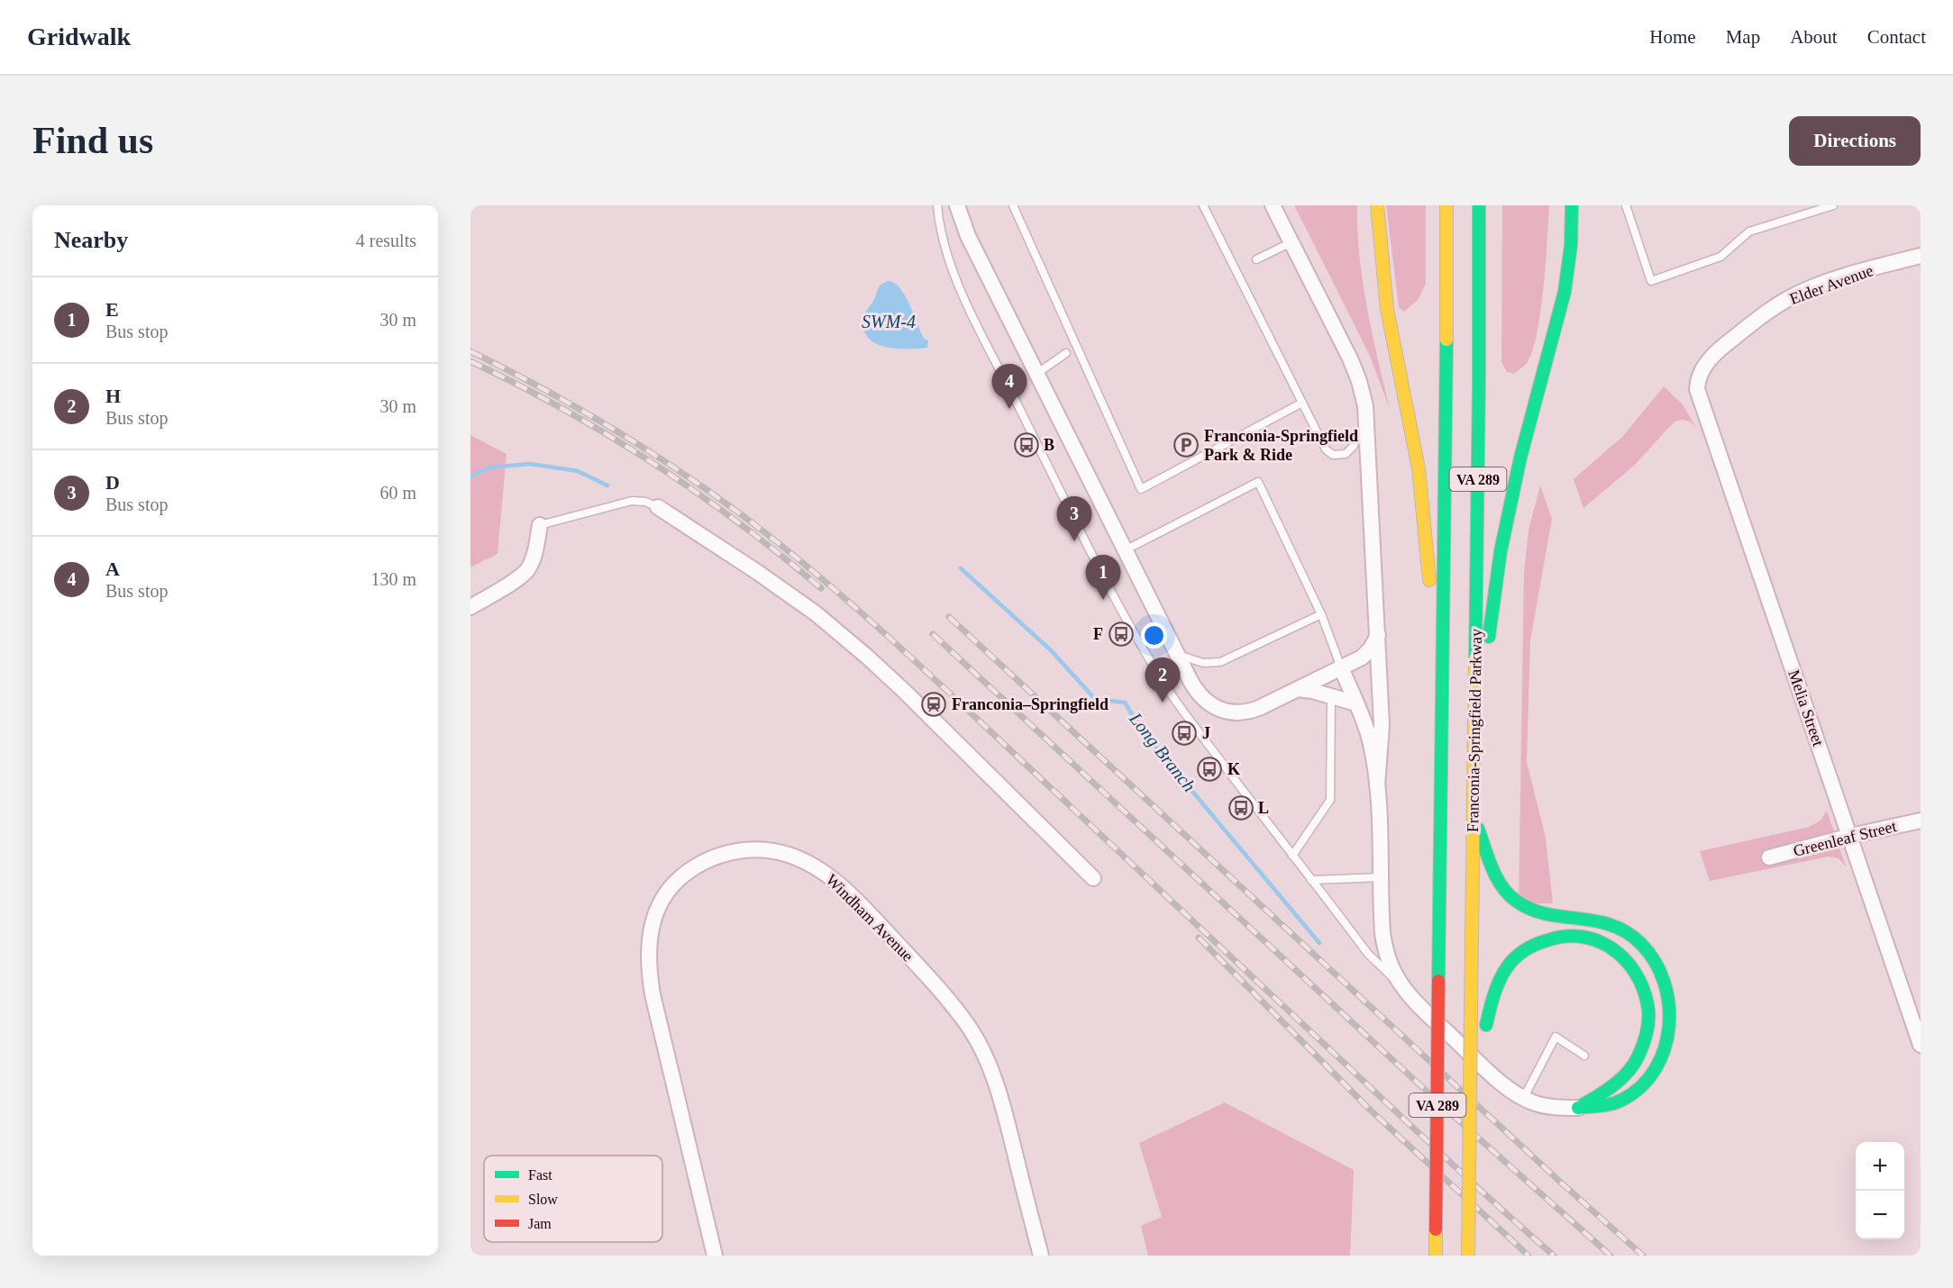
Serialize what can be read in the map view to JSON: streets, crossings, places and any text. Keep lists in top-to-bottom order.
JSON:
{
  "streets": {
    "main road": ["VA 289", "Franconia-Springfield Parkway"],
    "street": [
      "Elder Avenue",
      "Melia Street",
      "Greenleaf Street",
      "Windham Avenue"
    ]
  },
  "crossings": [
    ["Elder Avenue", "Melia Street"],
    ["Melia Street", "Greenleaf Street"]
  ],
  "water": ["SWM-4", "Long Branch"],
  "places": {
    "bus stop": [
      "B",
      "F",
      "J",
      "K",
      "L"
    ],
    "parking": ["Franconia-Springfield Park & Ride"],
    "station": ["Franconia–Springfield"]
  },
  "legend": ["Fast", "Slow", "Jam"],
  "page": {
    "header": "Gridwalk",
    "nav": [
      "Home",
      "Map",
      "About",
      "Contact"
    ],
    "buttons": "Directions",
    "title": "Find us",
    "heading": ["Nearby", "4 results"],
    "list": [
      {
        "mark": "1",
        "name": "E",
        "note": "Bus stop",
        "value": "30 m"
      },
      {
        "mark": "2",
        "name": "H",
        "note": "Bus stop",
        "value": "30 m"
      },
      {
        "mark": "3",
        "name": "D",
        "note": "Bus stop",
        "value": "60 m"
      },
      {
        "mark": "4",
        "name": "A",
        "note": "Bus stop",
        "value": "130 m"
      }
    ],
    "pins": [
      "4",
      "3",
      "1",
      "2"
    ],
    "map_buttons": ["+", "−"]
  }
}
